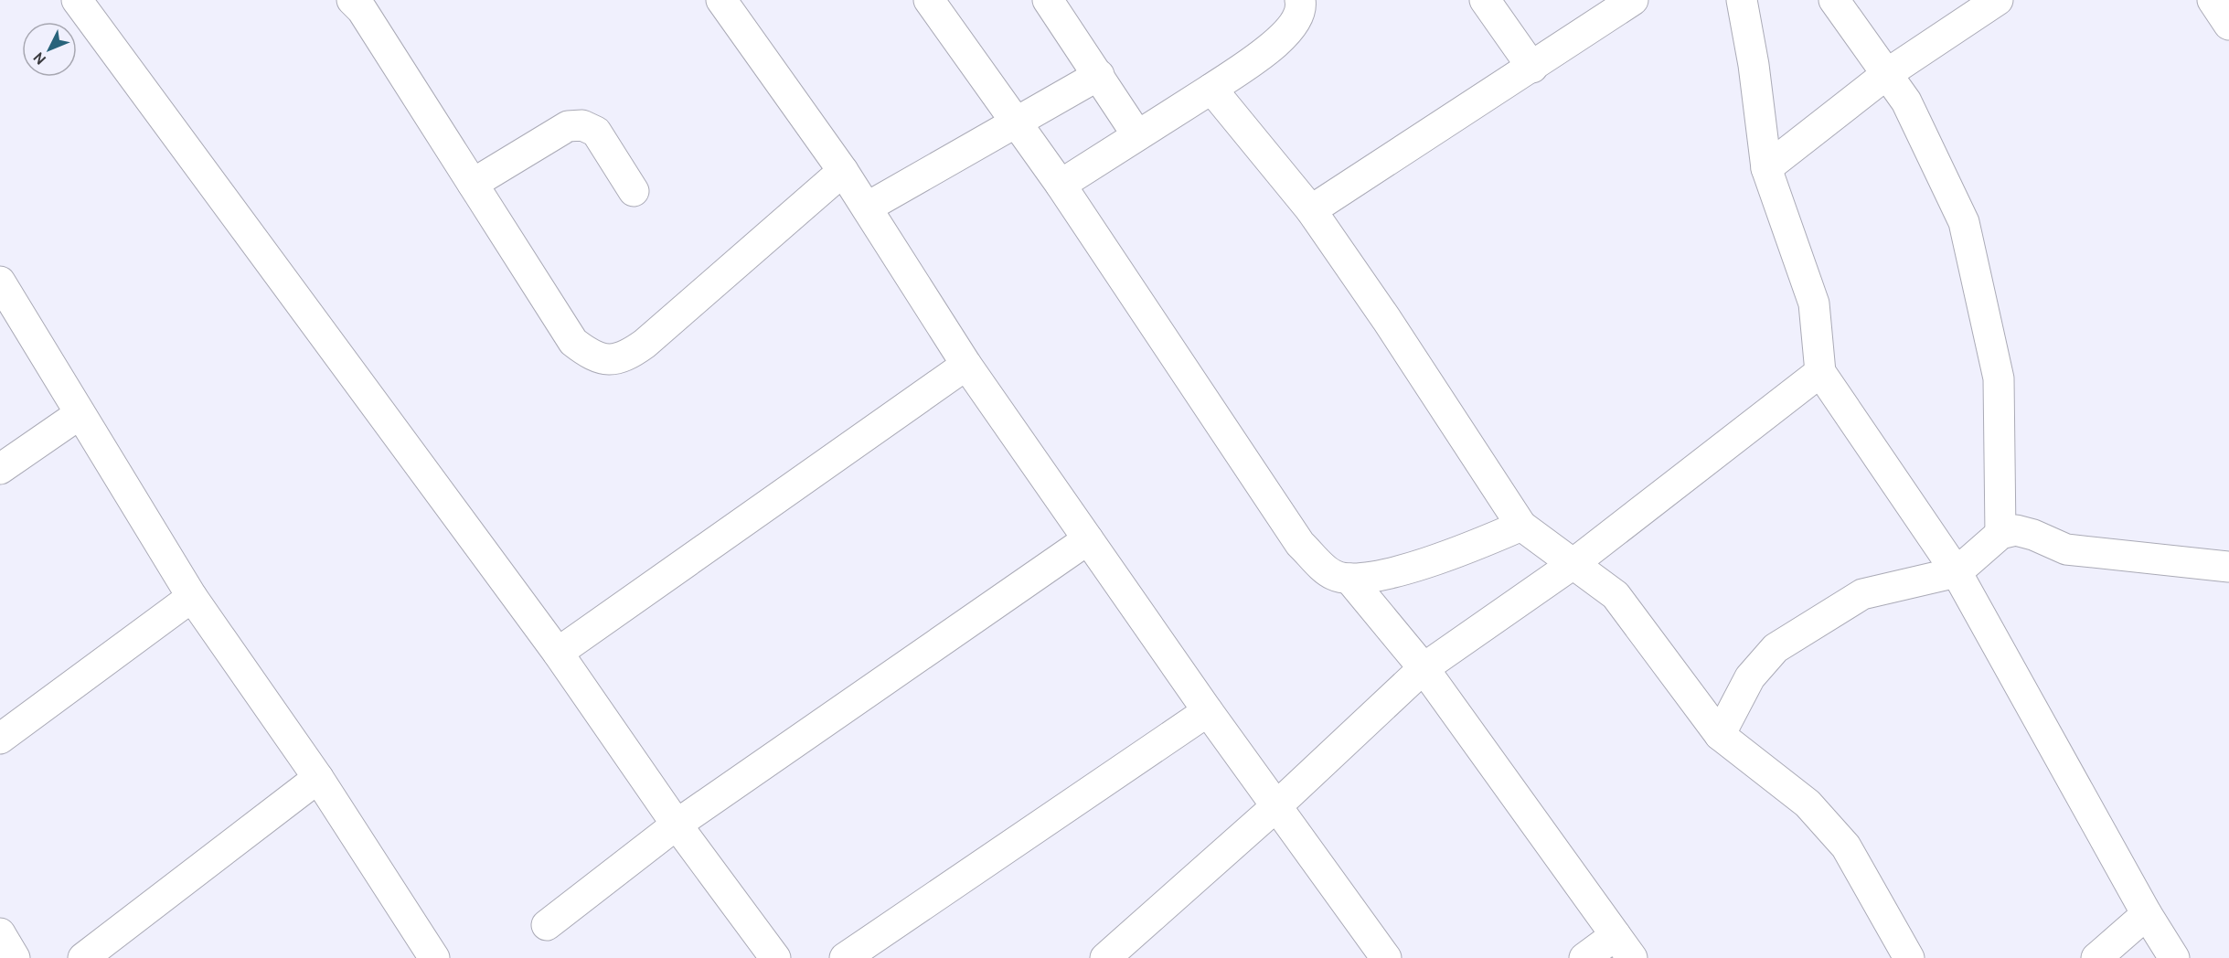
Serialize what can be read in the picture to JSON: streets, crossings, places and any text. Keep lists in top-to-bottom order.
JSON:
{
  "north": "bottom left"
}
